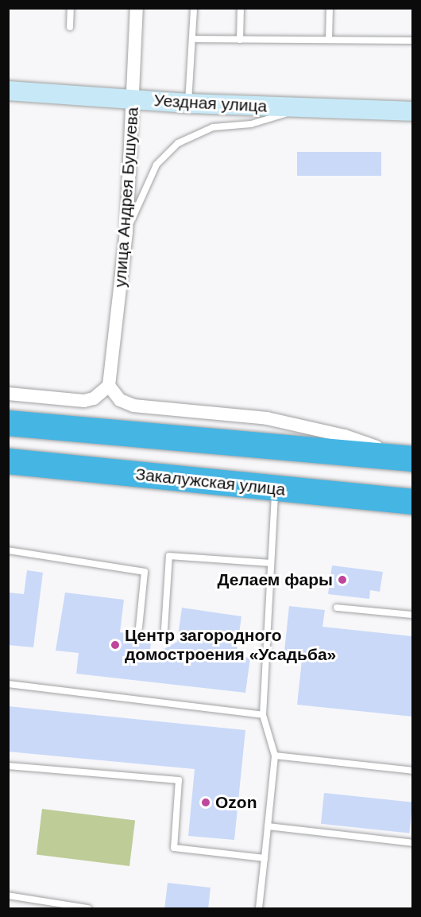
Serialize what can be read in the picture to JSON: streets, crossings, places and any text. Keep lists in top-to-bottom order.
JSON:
{
  "streets": {
    "highway": ["Закалужская улица"],
    "street": ["Уездная улица", "улица Андрея Бушуева"]
  },
  "crossings": [
    ["Уездная улица", "улица Андрея Бушуева"]
  ],
  "places": ["Делаем фары", "Центр загородного домостроения «Усадьба»", "Ozon"]
}
